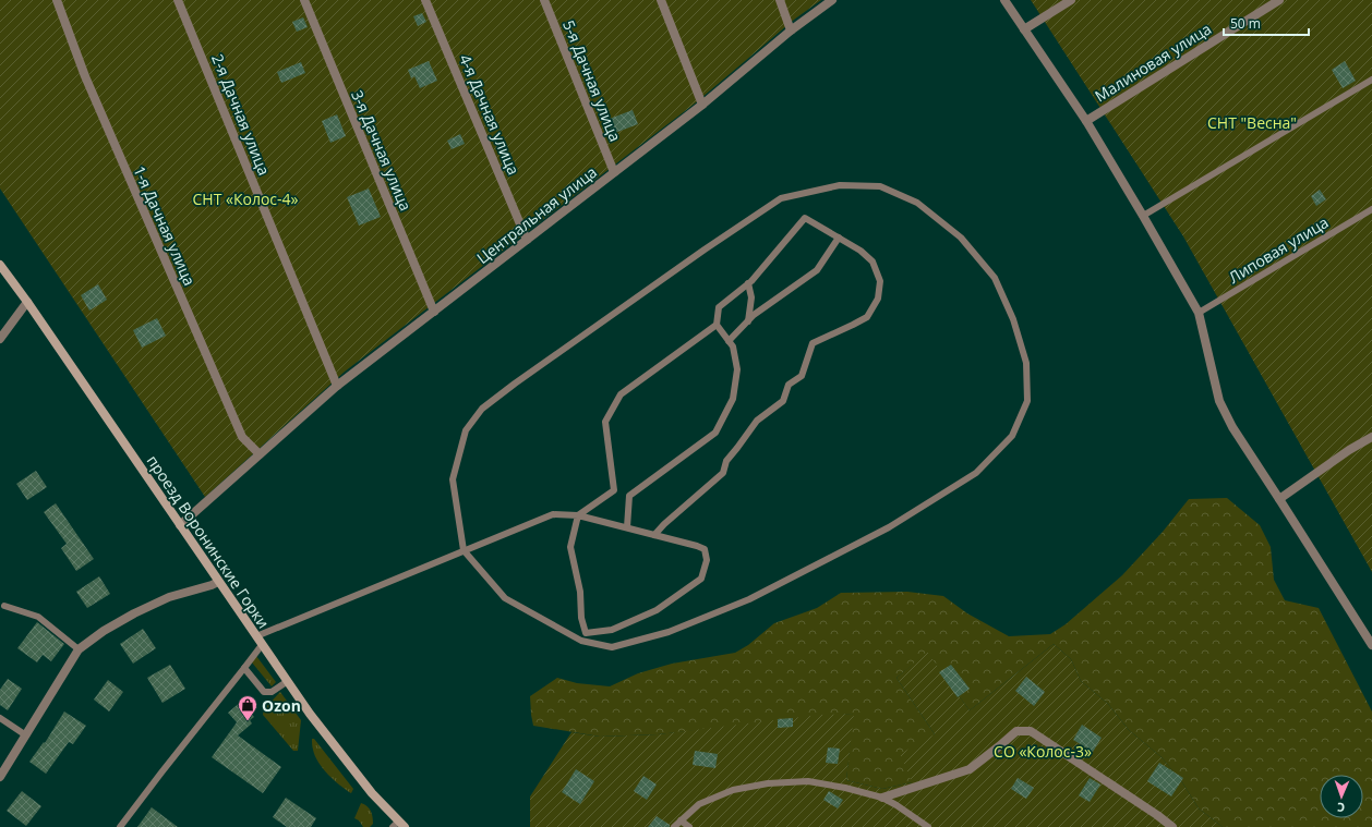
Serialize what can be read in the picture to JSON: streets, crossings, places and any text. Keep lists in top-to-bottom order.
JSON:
{
  "streets": {
    "street": [
      "Малиновая улица",
      "5-я Дачная улица",
      "2-я Дачная улица",
      "4-я Дачная улица",
      "3-я Дачная улица",
      "Центральная улица",
      "1-я Дачная улица",
      "проезд Воронинские Горки"
    ],
    "lane": ["Липовая улица"]
  },
  "crossings": [
    ["5-я Дачная улица", "Центральная улица"],
    ["2-я Дачная улица", "Центральная улица"],
    ["4-я Дачная улица", "Центральная улица"],
    ["3-я Дачная улица", "Центральная улица"],
    ["Центральная улица", "1-я Дачная улица"],
    ["Центральная улица", "проезд Воронинские Горки"]
  ],
  "parks": ["СНТ \"Весна\"", "СНТ «Колос-4»", "СО «Колос-3»"],
  "places": {
    "shop": ["Ozon"]
  },
  "scale_bar": "50 m",
  "north": "bottom"
}
